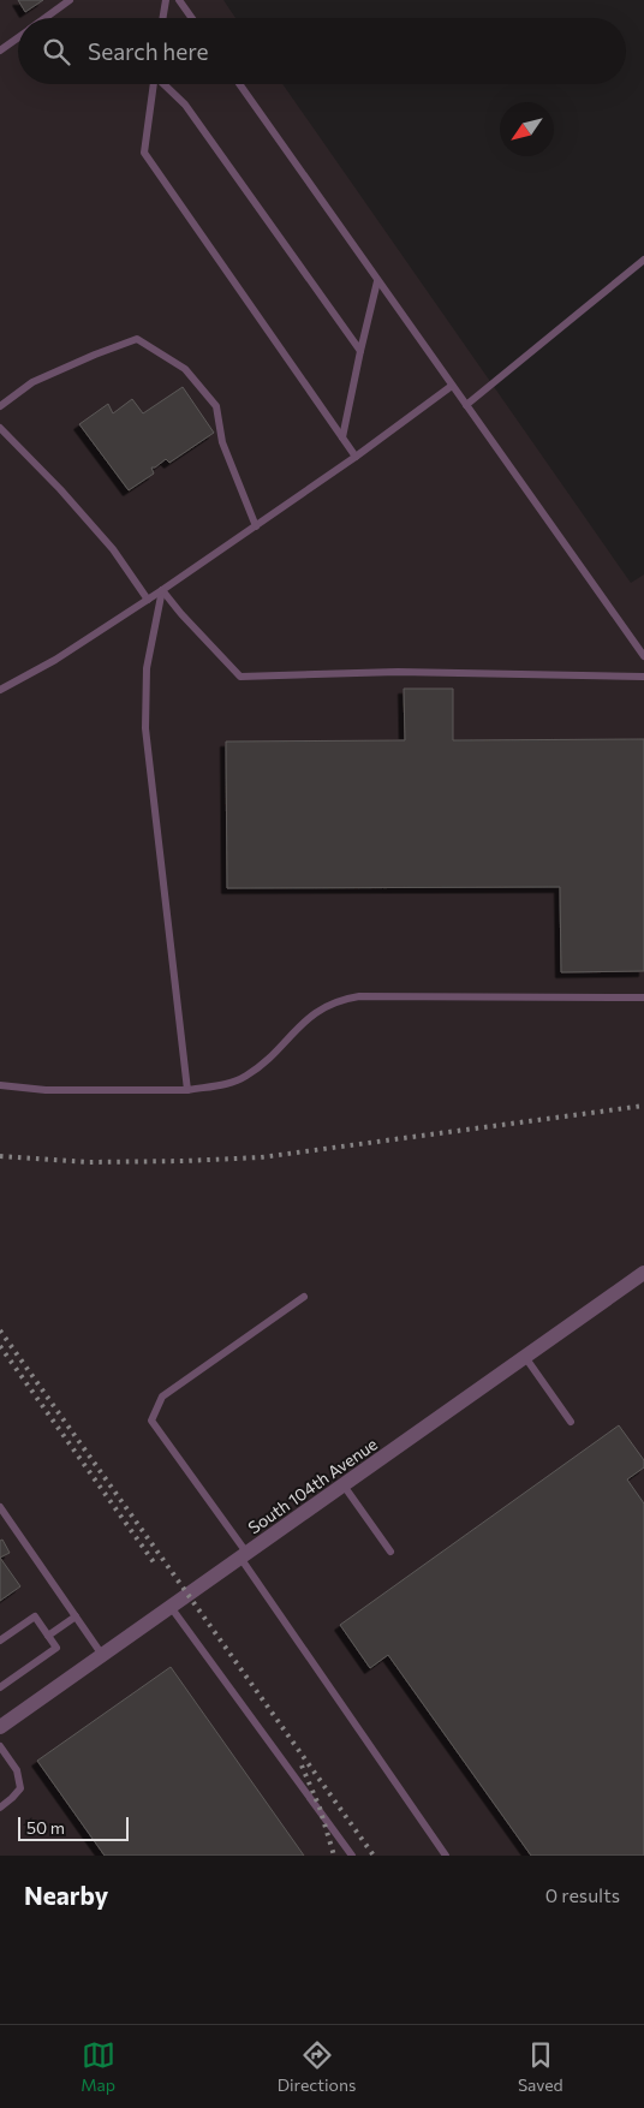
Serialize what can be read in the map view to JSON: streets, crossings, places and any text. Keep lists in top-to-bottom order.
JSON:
{
  "streets": {
    "street": ["South 104th Avenue"]
  },
  "scale_bar": "50 m",
  "north": "bottom left",
  "page": {
    "search": "Search here",
    "scale": "50 m",
    "heading": ["Nearby", "0 results"],
    "nav": ["Map", "Directions", "Saved"]
  }
}
